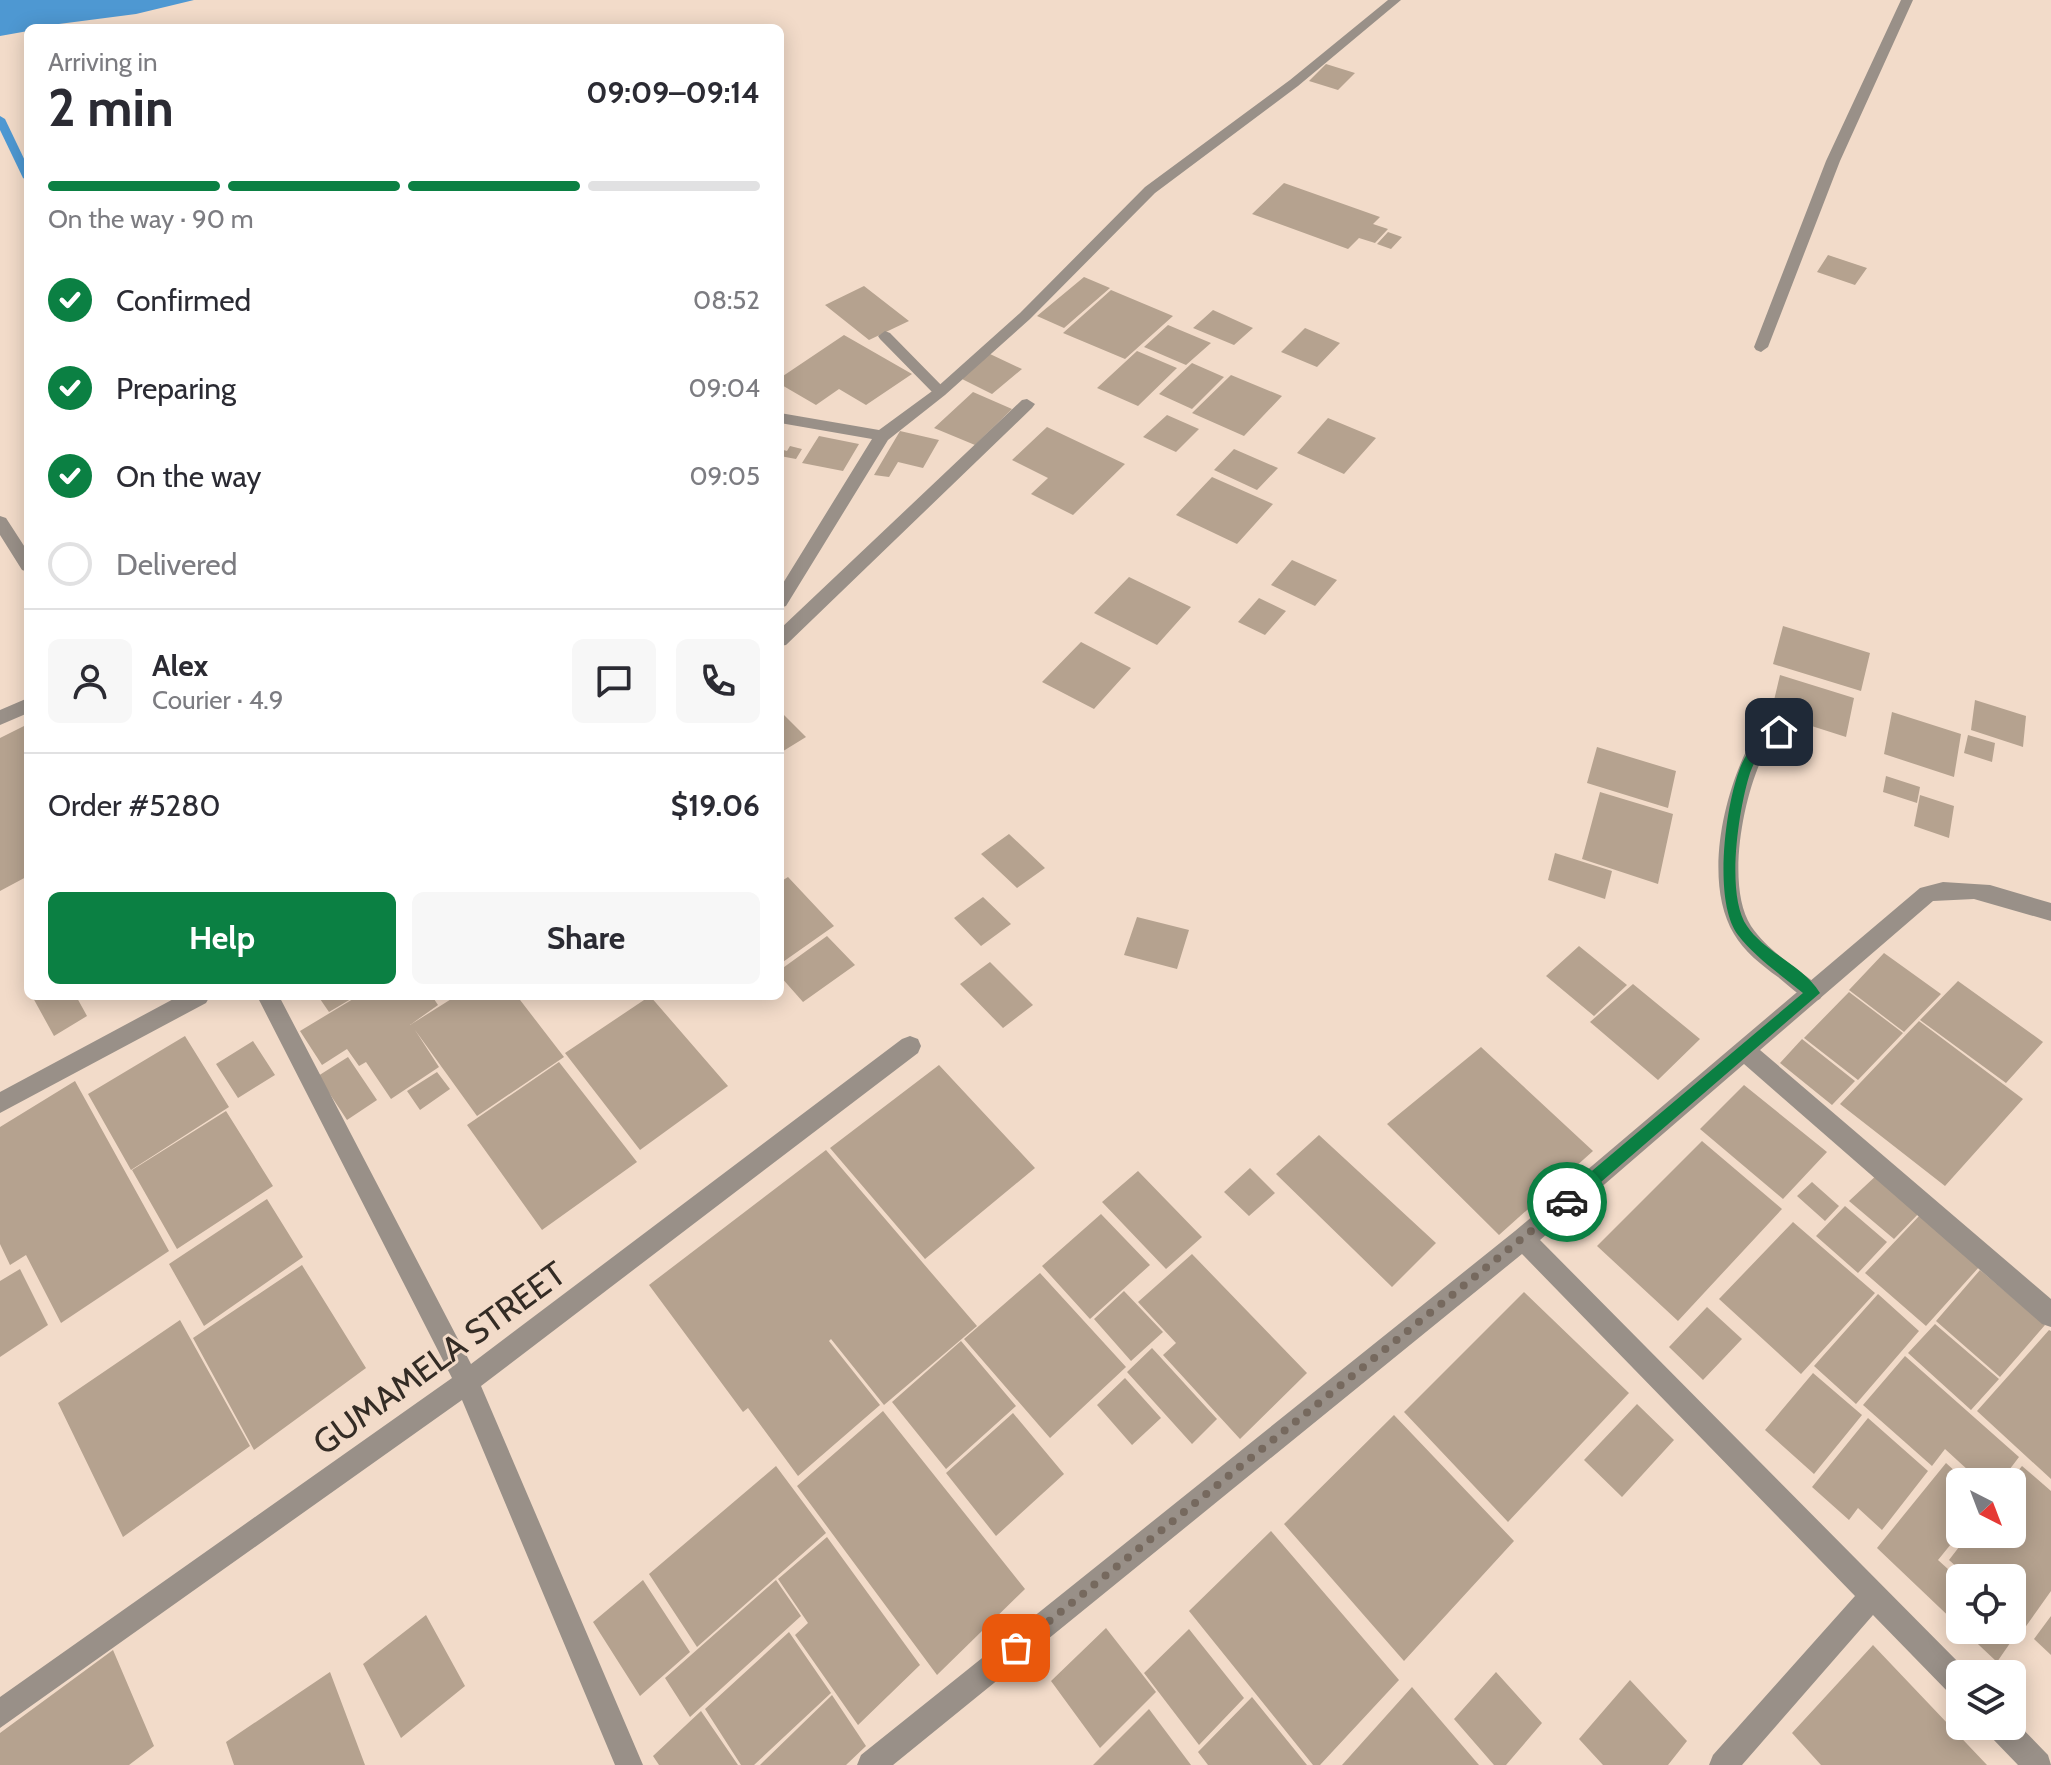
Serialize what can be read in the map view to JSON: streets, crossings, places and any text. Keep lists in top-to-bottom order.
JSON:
{
  "streets": {
    "street": ["GUMAMELA STREET"]
  },
  "north": "bottom right",
  "page": {
    "heading": ["2 min", "Arriving in", "09:09–09:14"],
    "panel": [
      "Alex",
      "Courier · 4.9",
      "Order #5280",
      "$19.06"
    ],
    "bar": "On the way · 90 m",
    "list": [
      ["Confirmed", "08:52"],
      ["Preparing", "09:04"],
      ["On the way", "09:05"],
      "Delivered"
    ],
    "buttons": ["Help", "Share"]
  }
}
